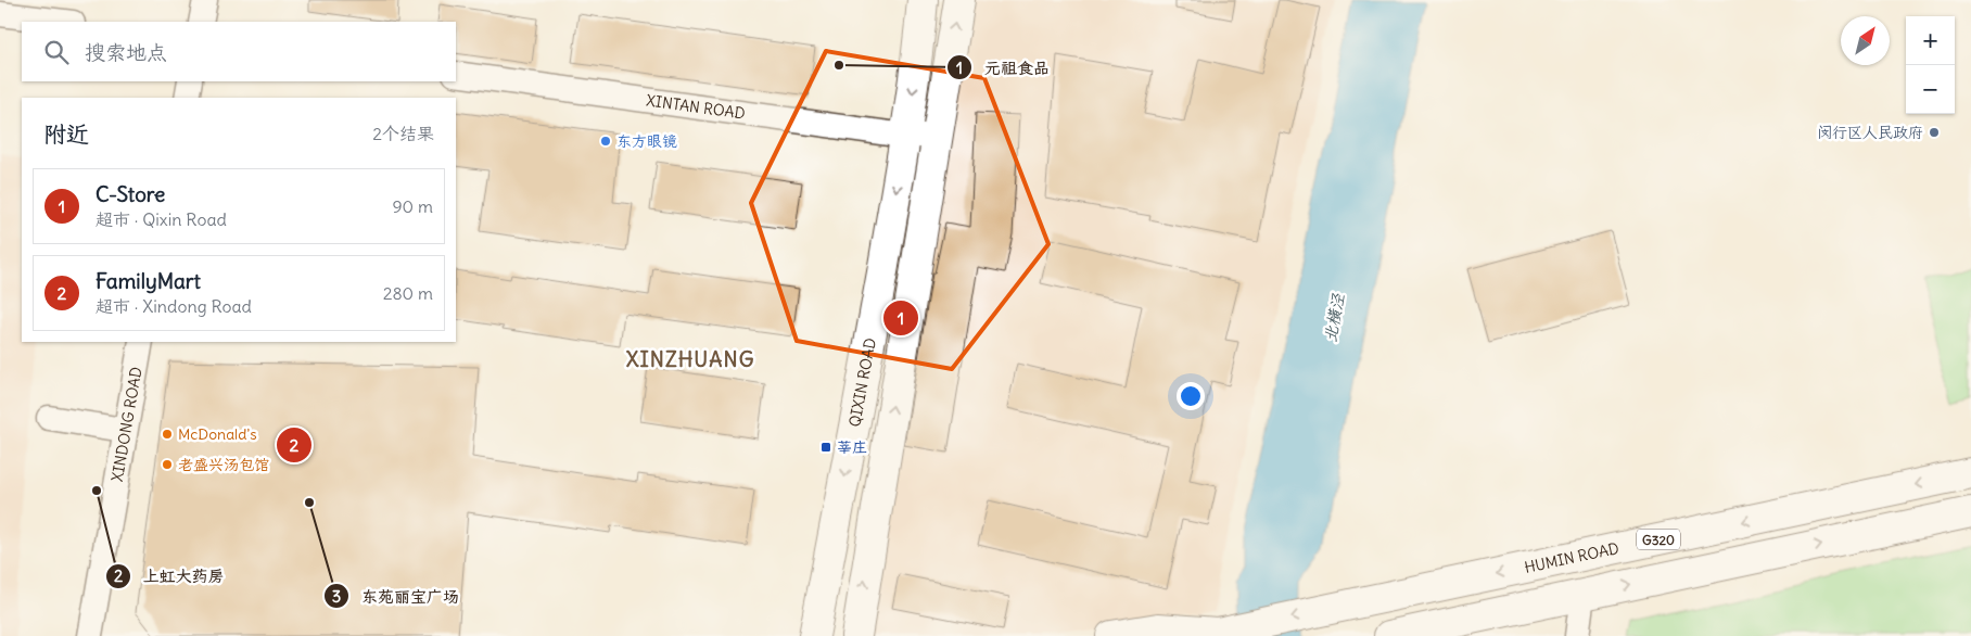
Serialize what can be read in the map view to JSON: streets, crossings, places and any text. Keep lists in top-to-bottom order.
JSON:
{
  "streets": {
    "main road": ["QIXIN ROAD", "G320", "HUMIN ROAD"],
    "street": ["XINTAN ROAD", "XINDONG ROAD"]
  },
  "crossings": [
    ["XINTAN ROAD", "QIXIN ROAD"]
  ],
  "districts": ["XINZHUANG"],
  "water": ["北横泾"],
  "places": {
    "other": [
      "元祖食品",
      "闵行区人民政府",
      "东方眼镜",
      "McDonald's",
      "老盛兴汤包馆",
      "上虹大药房",
      "东苑丽宝广场"
    ],
    "transit": ["莘庄"]
  },
  "north": "top right",
  "page": {
    "map_buttons": ["+", "−"],
    "search": "搜索地点",
    "heading": ["附近", "2个结果"],
    "list": [
      {
        "mark": "1",
        "name": "C-Store",
        "note": "超市 · Qixin Road",
        "value": "90 m"
      },
      {
        "mark": "2",
        "name": "FamilyMart",
        "note": "超市 · Xindong Road",
        "value": "280 m"
      }
    ],
    "pins": ["1", "2"]
  }
}
